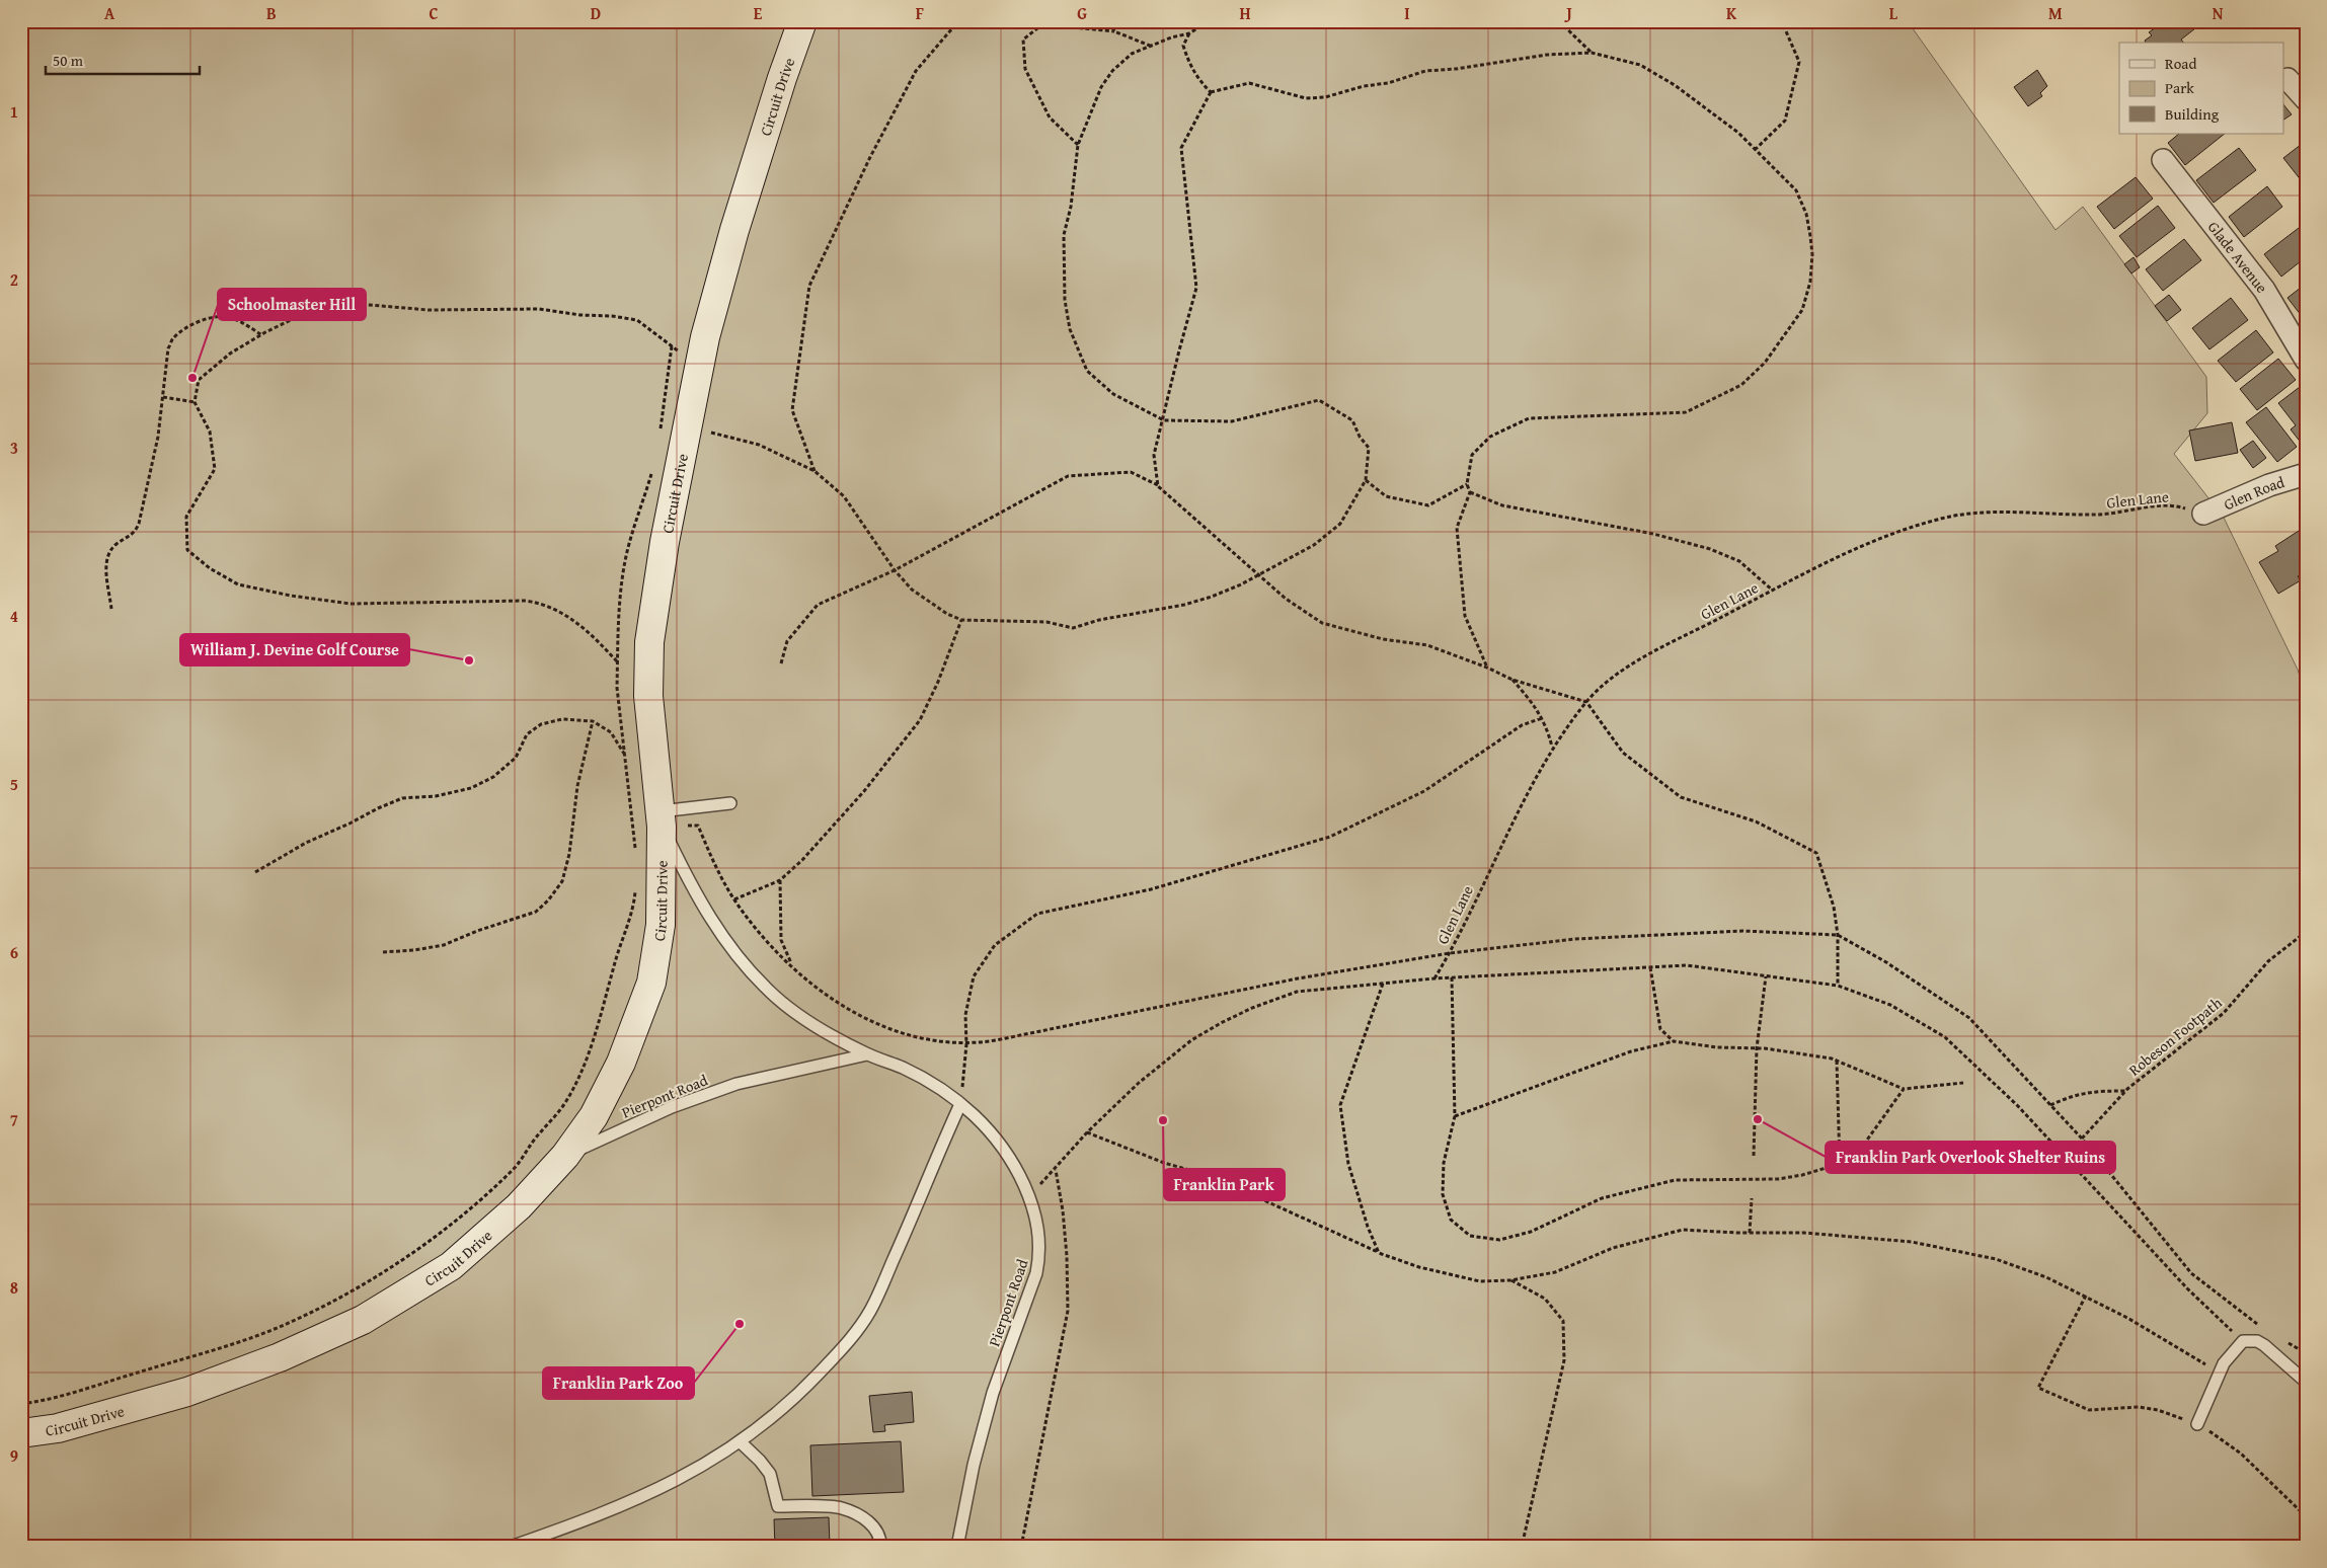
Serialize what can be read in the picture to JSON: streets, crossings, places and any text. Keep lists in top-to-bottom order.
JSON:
{
  "streets": {
    "main road": ["Circuit Drive"],
    "street": ["Glade Avenue", "Glen Road"],
    "lane": ["Pierpont Road"],
    "path": ["Glen Lane", "Robeson Footpath"]
  },
  "crossings": [
    ["Circuit Drive", "Pierpont Road"],
    ["Glen Road", "Glen Lane"]
  ],
  "places": [
    "Schoolmaster Hill",
    "William J. Devine Golf Course",
    "Franklin Park Overlook Shelter Ruins",
    "Franklin Park",
    "Franklin Park Zoo"
  ],
  "legend": ["Road", "Park", "Building"],
  "scale_bar": "50 m",
  "grid": {
    "columns": [
      "A",
      "B",
      "C",
      "D",
      "E",
      "F",
      "G",
      "H",
      "I",
      "J",
      "K",
      "L",
      "M",
      "N"
    ],
    "rows": [
      "1",
      "2",
      "3",
      "4",
      "5",
      "6",
      "7",
      "8",
      "9"
    ]
  }
}
